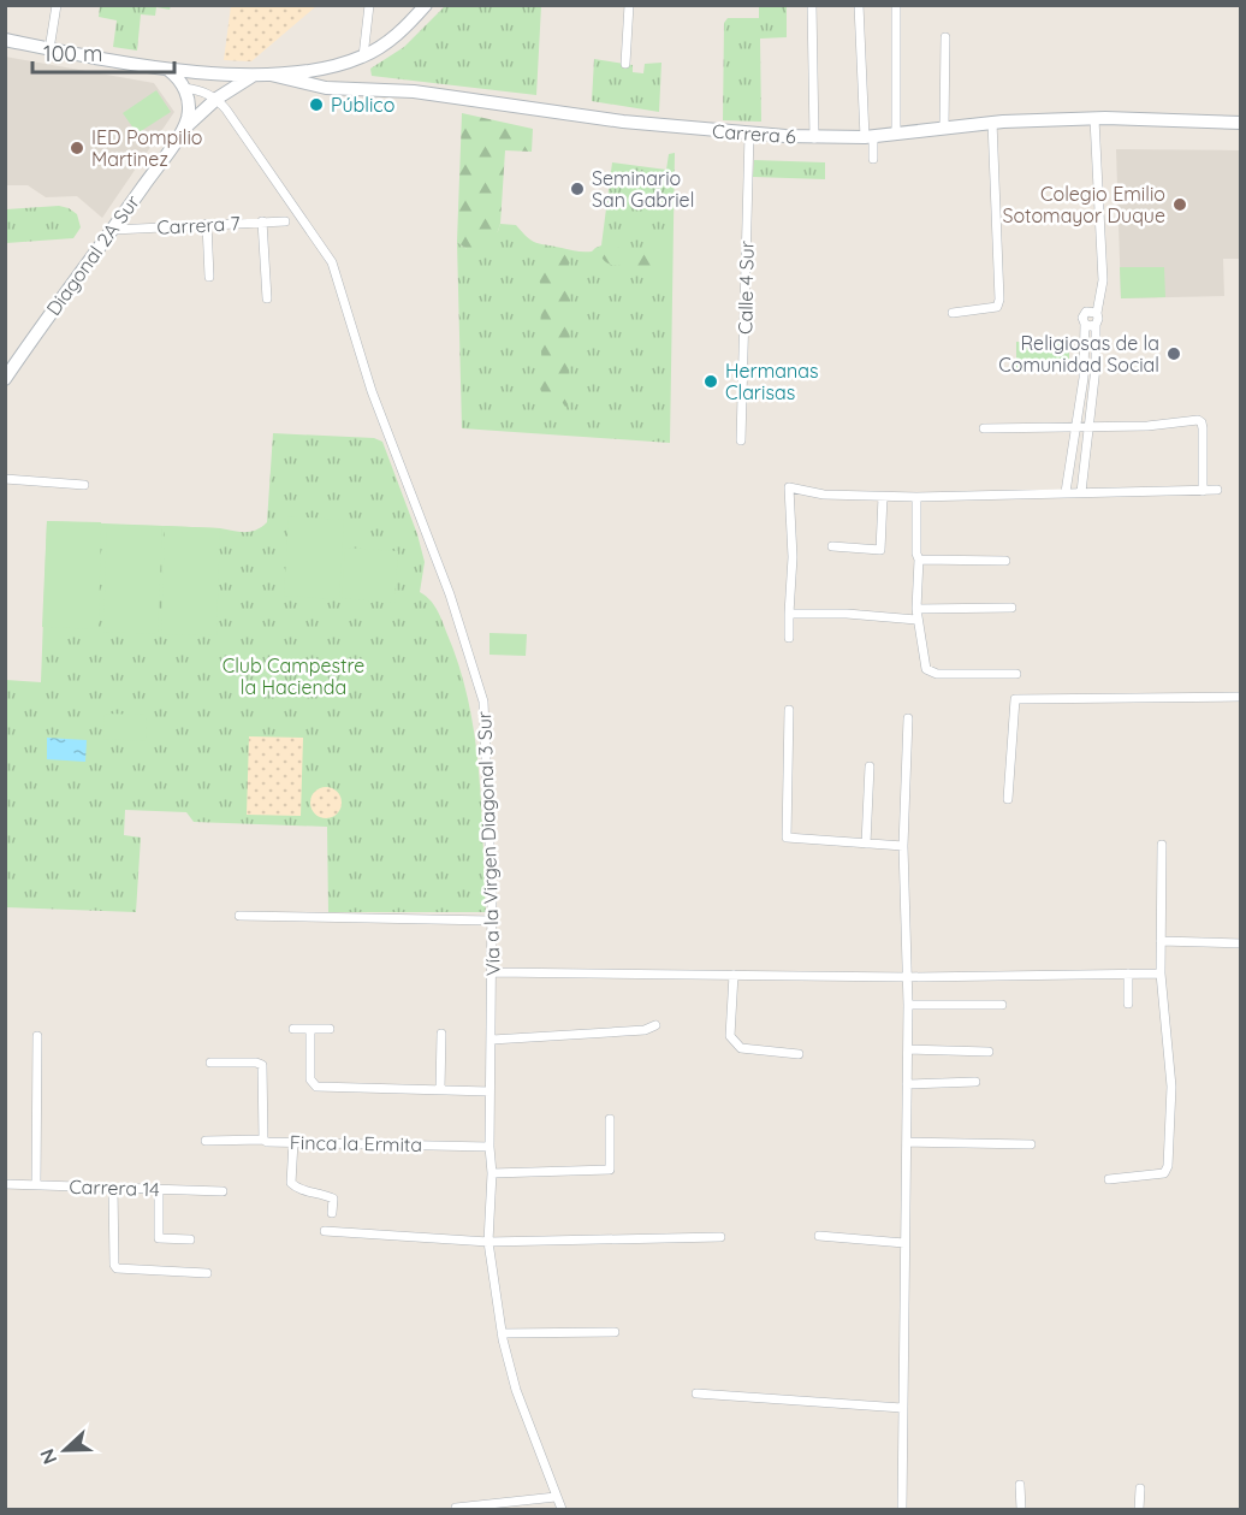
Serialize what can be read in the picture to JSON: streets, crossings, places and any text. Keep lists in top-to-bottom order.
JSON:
{
  "streets": {
    "main road": ["Carrera 6", "Diagonal 2A Sur"],
    "street": [
      "Carrera 7",
      "Calle 4 Sur",
      "Vía a la Virgen Diagonal 3 Sur",
      "Finca la Ermita",
      "Carrera 14"
    ]
  },
  "crossings": [
    ["Carrera 6", "Calle 4 Sur"],
    ["Carrera 7", "Diagonal 2A Sur"],
    ["Vía a la Virgen Diagonal 3 Sur", "Finca la Ermita"]
  ],
  "parks": ["Club Campestre la Hacienda"],
  "places": [
    "Público",
    "IED Pompilio Martinez",
    "Seminario San Gabriel",
    "Colegio Emilio Sotomayor Duque",
    "Religiosas de la Comunidad Social",
    "Hermanas Clarisas"
  ],
  "scale_bar": "100 m",
  "north": "left"
}
